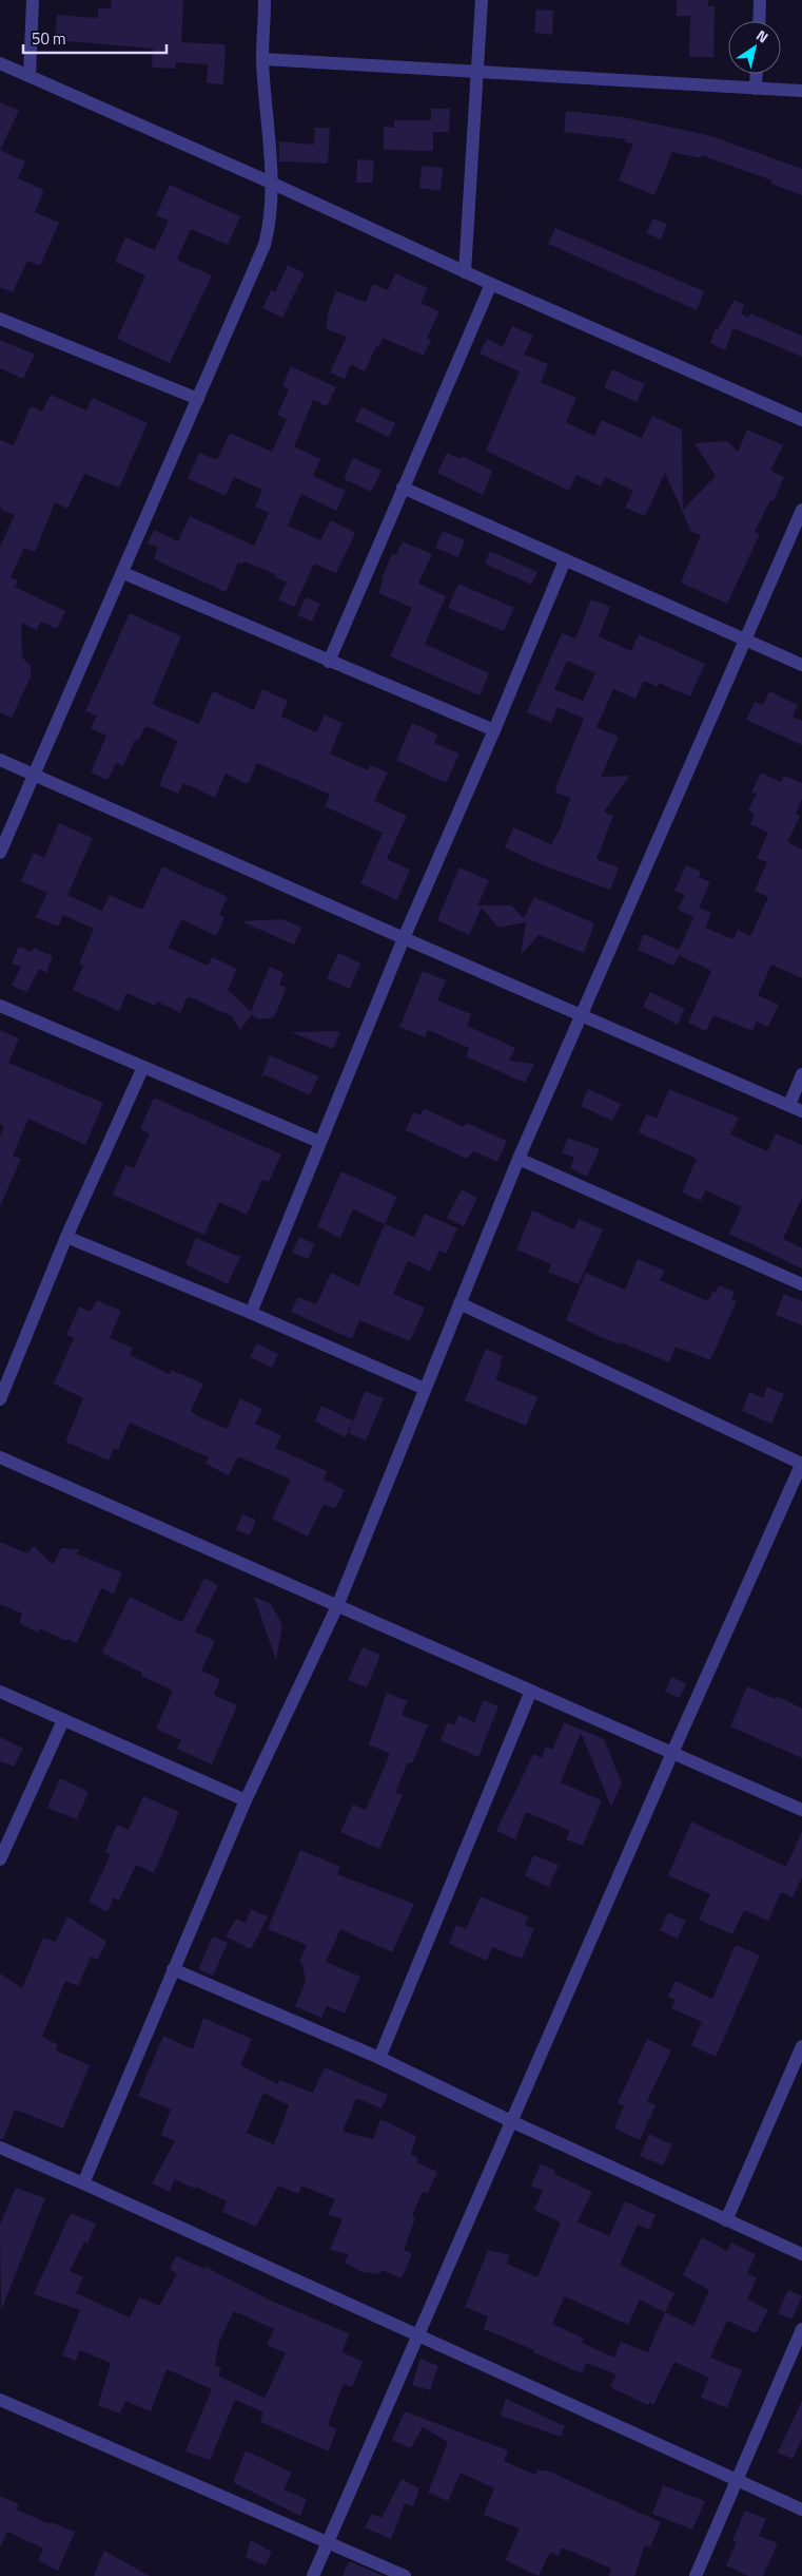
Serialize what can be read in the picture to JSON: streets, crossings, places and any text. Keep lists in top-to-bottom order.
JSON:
{
  "scale_bar": "50 m",
  "north": "top right"
}
